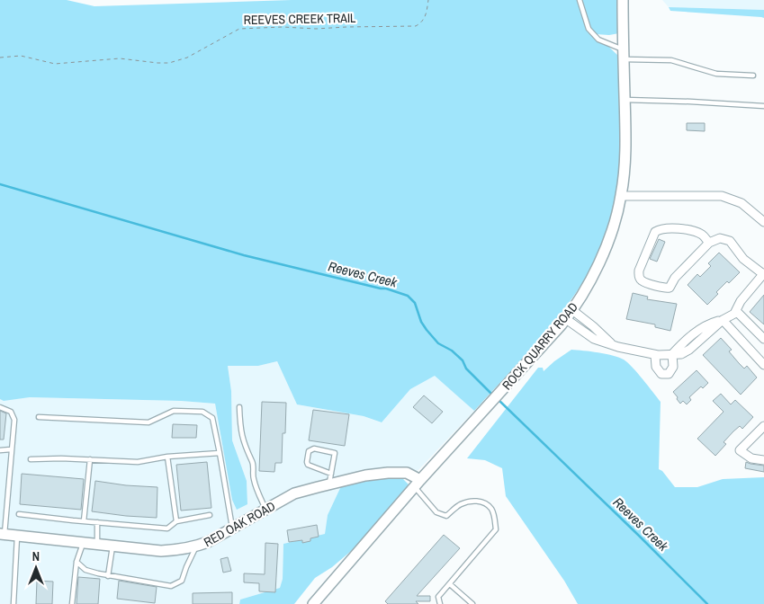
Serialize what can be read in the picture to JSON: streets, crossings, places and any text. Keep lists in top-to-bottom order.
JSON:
{
  "streets": {
    "street": ["ROCK QUARRY ROAD", "RED OAK ROAD"],
    "path": ["REEVES CREEK TRAIL"]
  },
  "crossings": [
    ["ROCK QUARRY ROAD", "RED OAK ROAD"]
  ],
  "water": ["Reeves Creek"],
  "north": "top"
}
